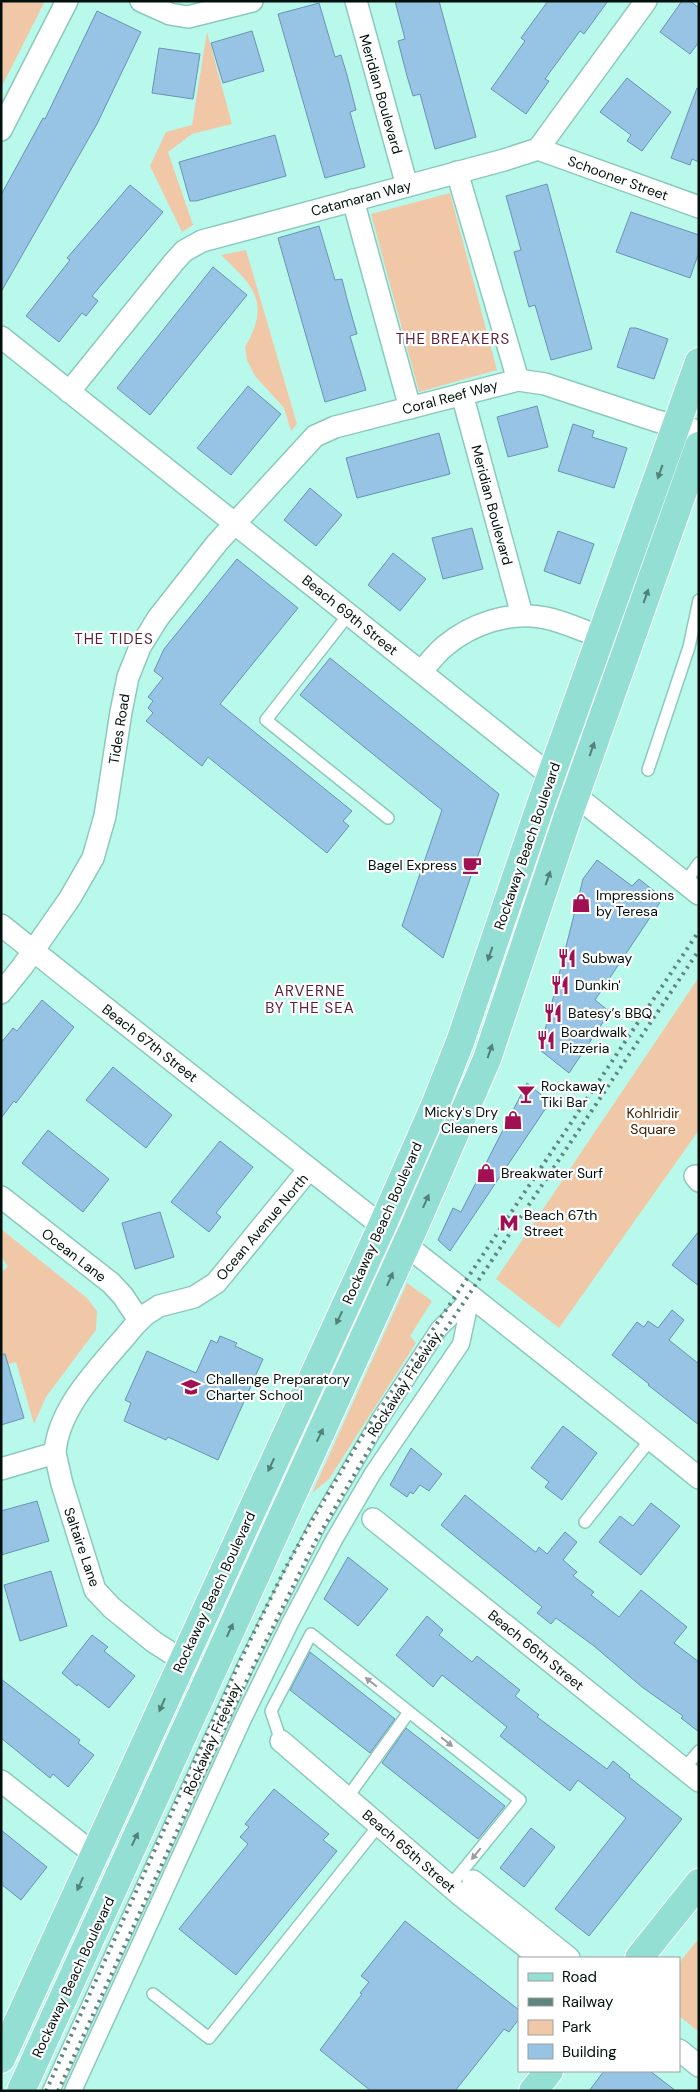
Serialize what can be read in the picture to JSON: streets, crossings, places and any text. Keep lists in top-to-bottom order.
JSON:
{
  "streets": {
    "main road": ["Rockaway Beach Boulevard"],
    "street": [
      "Meridian Boulevard",
      "Schooner Street",
      "Catamaran Way",
      "Coral Reef Way",
      "Beach 69th Street",
      "Tides Road",
      "Beach 67th Street",
      "Ocean Avenue North",
      "Ocean Lane",
      "Rockaway Freeway",
      "Saltaire Lane",
      "Beach 66th Street",
      "Beach 65th Street"
    ]
  },
  "crossings": [
    ["Meridian Boulevard", "Catamaran Way"],
    ["Meridian Boulevard", "Coral Reef Way"],
    ["Schooner Street", "Catamaran Way"],
    ["Catamaran Way", "Beach 69th Street"],
    ["Coral Reef Way", "Beach 69th Street"],
    ["Coral Reef Way", "Tides Road"],
    ["Coral Reef Way", "Rockaway Beach Boulevard"],
    ["Beach 69th Street", "Tides Road"],
    ["Beach 69th Street", "Rockaway Beach Boulevard"],
    ["Tides Road", "Beach 67th Street"],
    ["Rockaway Beach Boulevard", "Beach 67th Street"],
    ["Rockaway Beach Boulevard", "Saltaire Lane"],
    ["Beach 67th Street", "Ocean Avenue North"],
    ["Beach 67th Street", "Rockaway Freeway"],
    ["Ocean Avenue North", "Ocean Lane"],
    ["Ocean Avenue North", "Saltaire Lane"]
  ],
  "districts": ["THE BREAKERS", "THE TIDES", "ARVERNE BY THE SEA"],
  "parks": ["Kohlridir Square"],
  "places": {
    "cafe": ["Bagel Express"],
    "shop": ["Impressions by Teresa", "Micky's Dry Cleaners", "Breakwater Surf"],
    "restaurant": [
      "Subway",
      "Dunkin'",
      "Batesy’s BBQ",
      "Boardwalk Pizzeria"
    ],
    "bar": ["Rockaway Tiki Bar"],
    "metro station": ["Beach 67th Street"],
    "school or university": ["Challenge Preparatory Charter School"]
  },
  "legend": [
    "Road",
    "Railway",
    "Park",
    "Building"
  ]
}
